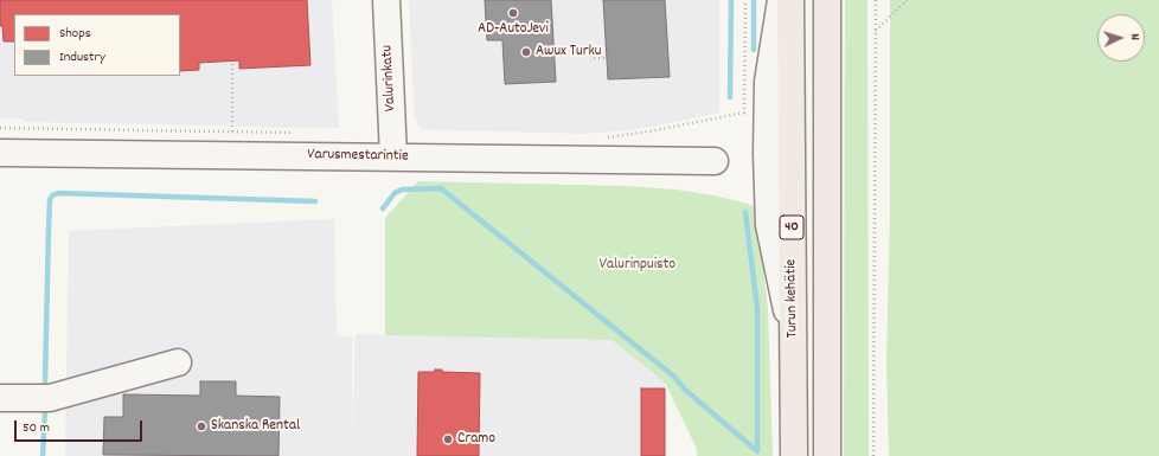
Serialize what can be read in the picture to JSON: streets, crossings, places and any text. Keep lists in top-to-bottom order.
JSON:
{
  "streets": {
    "highway": ["40", "Turun kehätie"],
    "street": ["Valurinkatu", "Varusmestarintie"]
  },
  "crossings": [
    ["Valurinkatu", "Varusmestarintie"]
  ],
  "parks": ["Valurinpuisto"],
  "places": [
    "AD-AutoJevi",
    "Awux Turku",
    "Skanska Rental",
    "Cramo"
  ],
  "legend": ["Shops", "Industry"],
  "scale_bar": "50 m",
  "north": "right"
}
